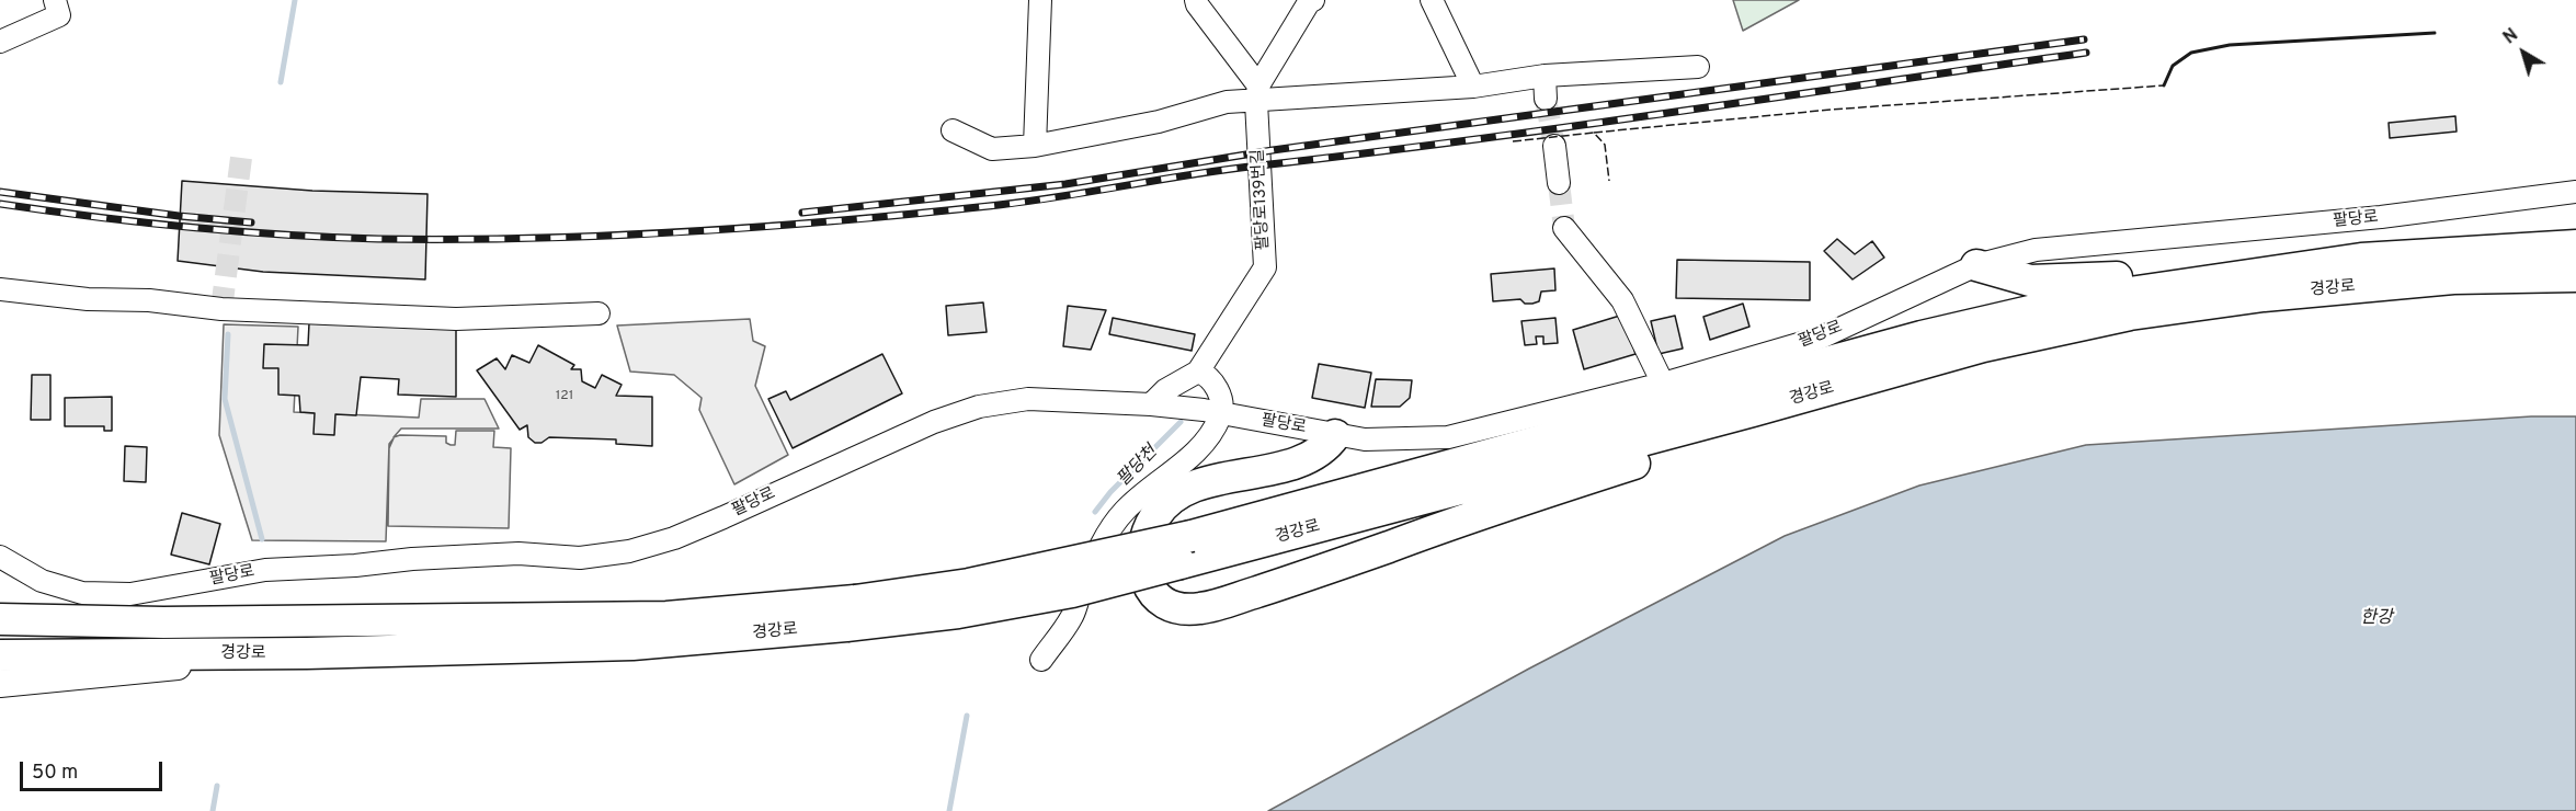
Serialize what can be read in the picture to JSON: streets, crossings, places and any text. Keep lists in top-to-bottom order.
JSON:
{
  "streets": {
    "highway": ["경강로"],
    "street": ["팔당로139번길", "팔당로"]
  },
  "water": ["팔당천", "한강"],
  "house_numbers": ["121"],
  "scale_bar": "50 m",
  "north": "top left"
}
